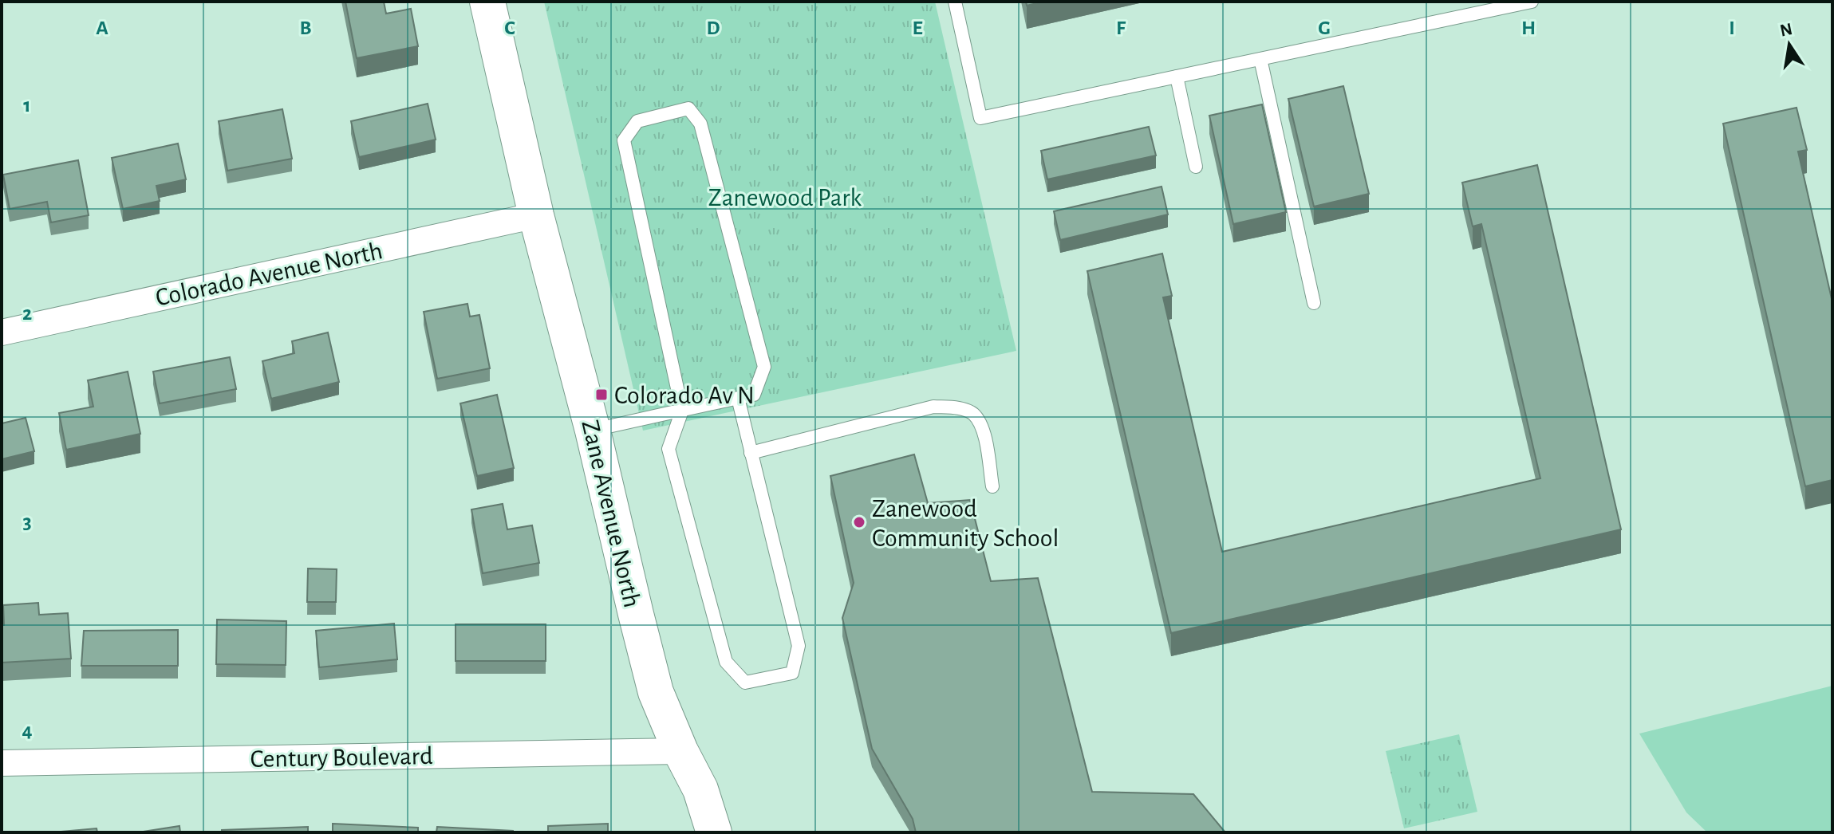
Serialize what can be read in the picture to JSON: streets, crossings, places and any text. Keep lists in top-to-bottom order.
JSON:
{
  "streets": {
    "street": ["Colorado Avenue North", "Zane Avenue North", "Century Boulevard"]
  },
  "crossings": [
    ["Colorado Avenue North", "Zane Avenue North"],
    ["Zane Avenue North", "Century Boulevard"]
  ],
  "parks": ["Zanewood Park"],
  "places": {
    "transit": ["Colorado Av N"],
    "other": ["Zanewood Community School"]
  },
  "north": "top",
  "grid": {
    "columns": [
      "A",
      "B",
      "C",
      "D",
      "E",
      "F",
      "G",
      "H",
      "I"
    ],
    "rows": [
      "1",
      "2",
      "3",
      "4"
    ]
  }
}
